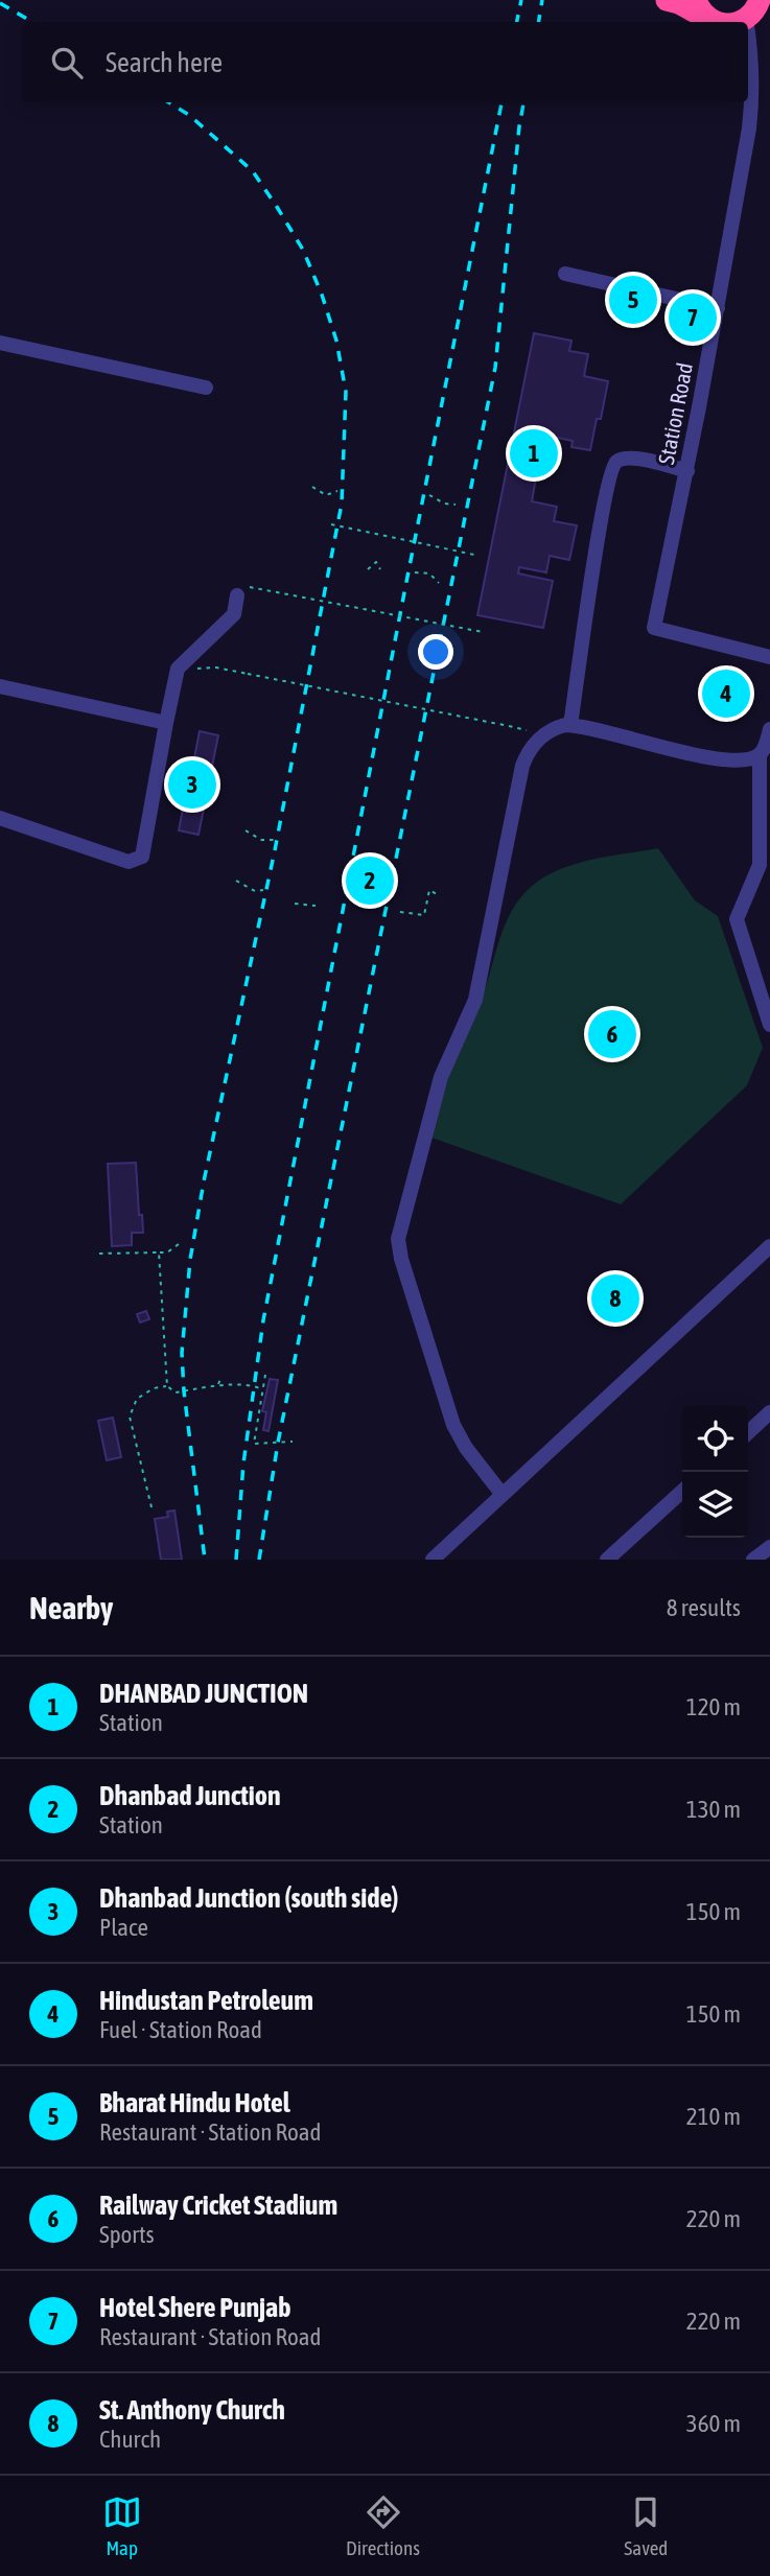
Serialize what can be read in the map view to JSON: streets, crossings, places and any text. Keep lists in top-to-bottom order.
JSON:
{
  "streets": {
    "street": ["Station Road"]
  },
  "page": {
    "search": "Search here",
    "pins": [
      "5",
      "7",
      "1",
      "4",
      "3",
      "2",
      "6",
      "8"
    ],
    "heading": ["Nearby", "8 results"],
    "list": [
      {
        "mark": "1",
        "name": "DHANBAD JUNCTION",
        "note": "Station",
        "value": "120 m"
      },
      {
        "mark": "2",
        "name": "Dhanbad Junction",
        "note": "Station",
        "value": "130 m"
      },
      {
        "mark": "3",
        "name": "Dhanbad Junction (south side)",
        "note": "Place",
        "value": "150 m"
      },
      {
        "mark": "4",
        "name": "Hindustan Petroleum",
        "note": "Fuel · Station Road",
        "value": "150 m"
      },
      {
        "mark": "5",
        "name": "Bharat Hindu Hotel",
        "note": "Restaurant · Station Road",
        "value": "210 m"
      },
      {
        "mark": "6",
        "name": "Railway Cricket Stadium",
        "note": "Sports",
        "value": "220 m"
      },
      {
        "mark": "7",
        "name": "Hotel Shere Punjab",
        "note": "Restaurant · Station Road",
        "value": "220 m"
      },
      {
        "mark": "8",
        "name": "St. Anthony Church",
        "note": "Church",
        "value": "360 m"
      }
    ],
    "nav": ["Map", "Directions", "Saved"]
  }
}
